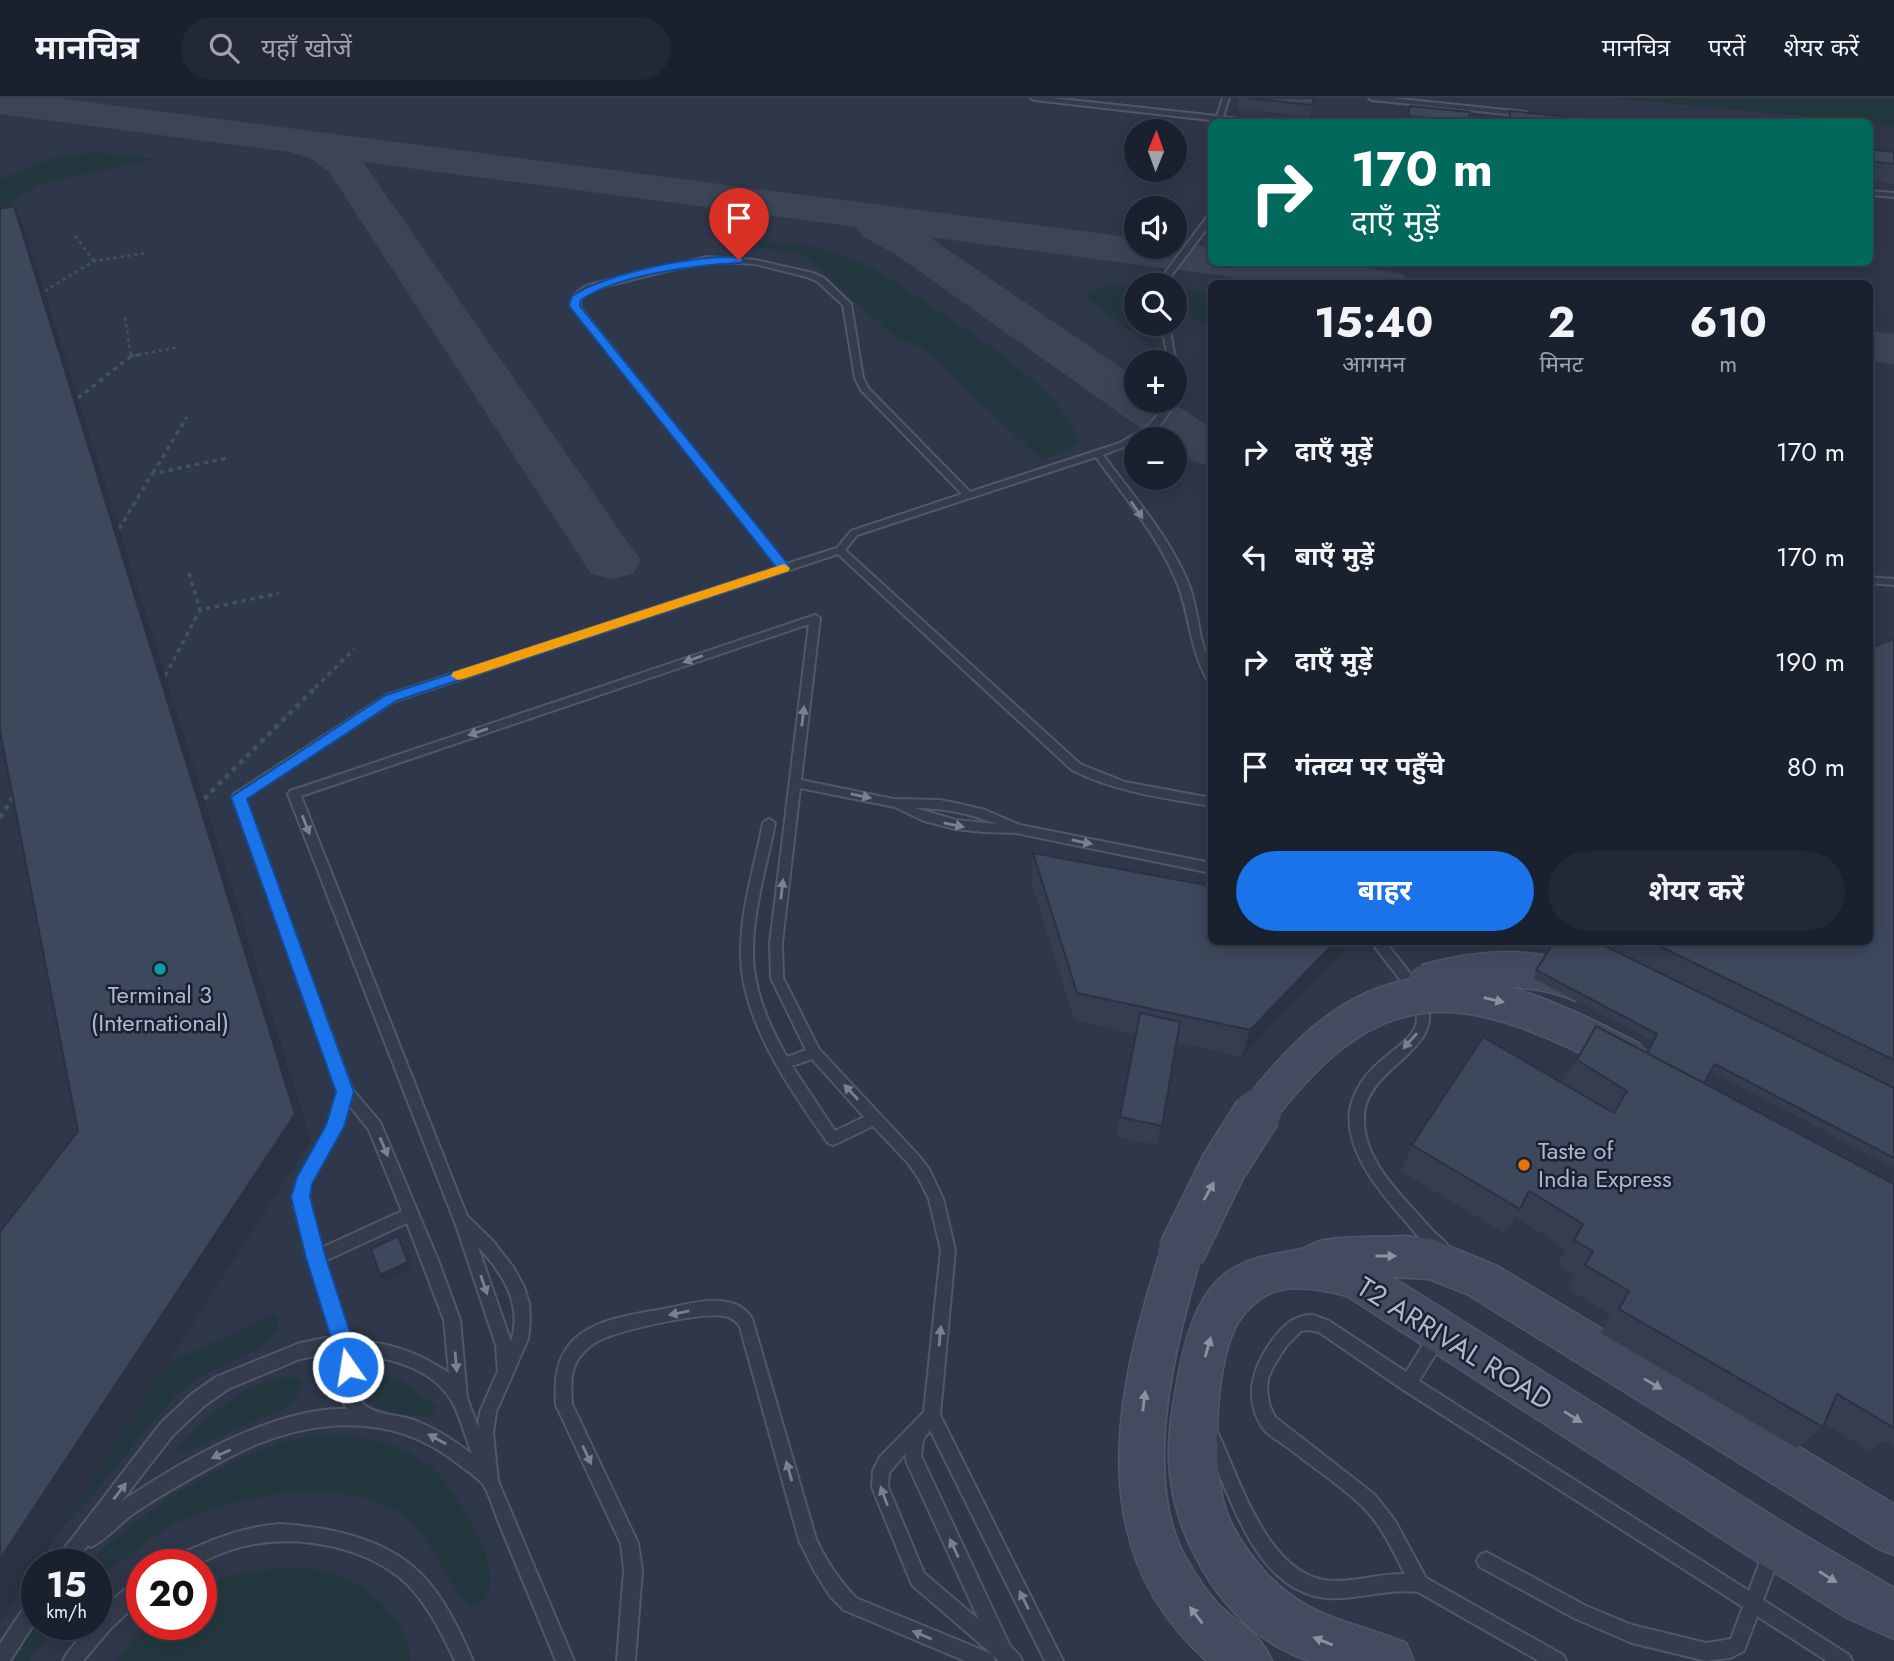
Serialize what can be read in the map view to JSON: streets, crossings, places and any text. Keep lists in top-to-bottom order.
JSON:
{
  "streets": {
    "main road": ["T2 ARRIVAL ROAD"]
  },
  "places": ["Terminal 3 (International)", "Taste of India Express"],
  "north": "top",
  "page": {
    "header": "मानचित्र",
    "search": "यहाँ खोजें",
    "nav": ["मानचित्र", "परतें", "शेयर करें"],
    "map_buttons": ["+", "−"],
    "turn": ["170 m", "दाएँ मुड़ें"],
    "eta": [
      "15:40",
      "आगमन",
      "2",
      "मिनट",
      "610",
      "m"
    ],
    "list": [
      {
        "name": "दाएँ मुड़ें",
        "value": "170 m"
      },
      {
        "name": "बाएँ मुड़ें",
        "value": "170 m"
      },
      {
        "name": "दाएँ मुड़ें",
        "value": "190 m"
      },
      {
        "name": "गंतव्य पर पहुँचे",
        "value": "80 m"
      }
    ],
    "buttons": ["बाहर", "शेयर करें"],
    "speed": "15 km/h",
    "limit": "20"
  }
}
